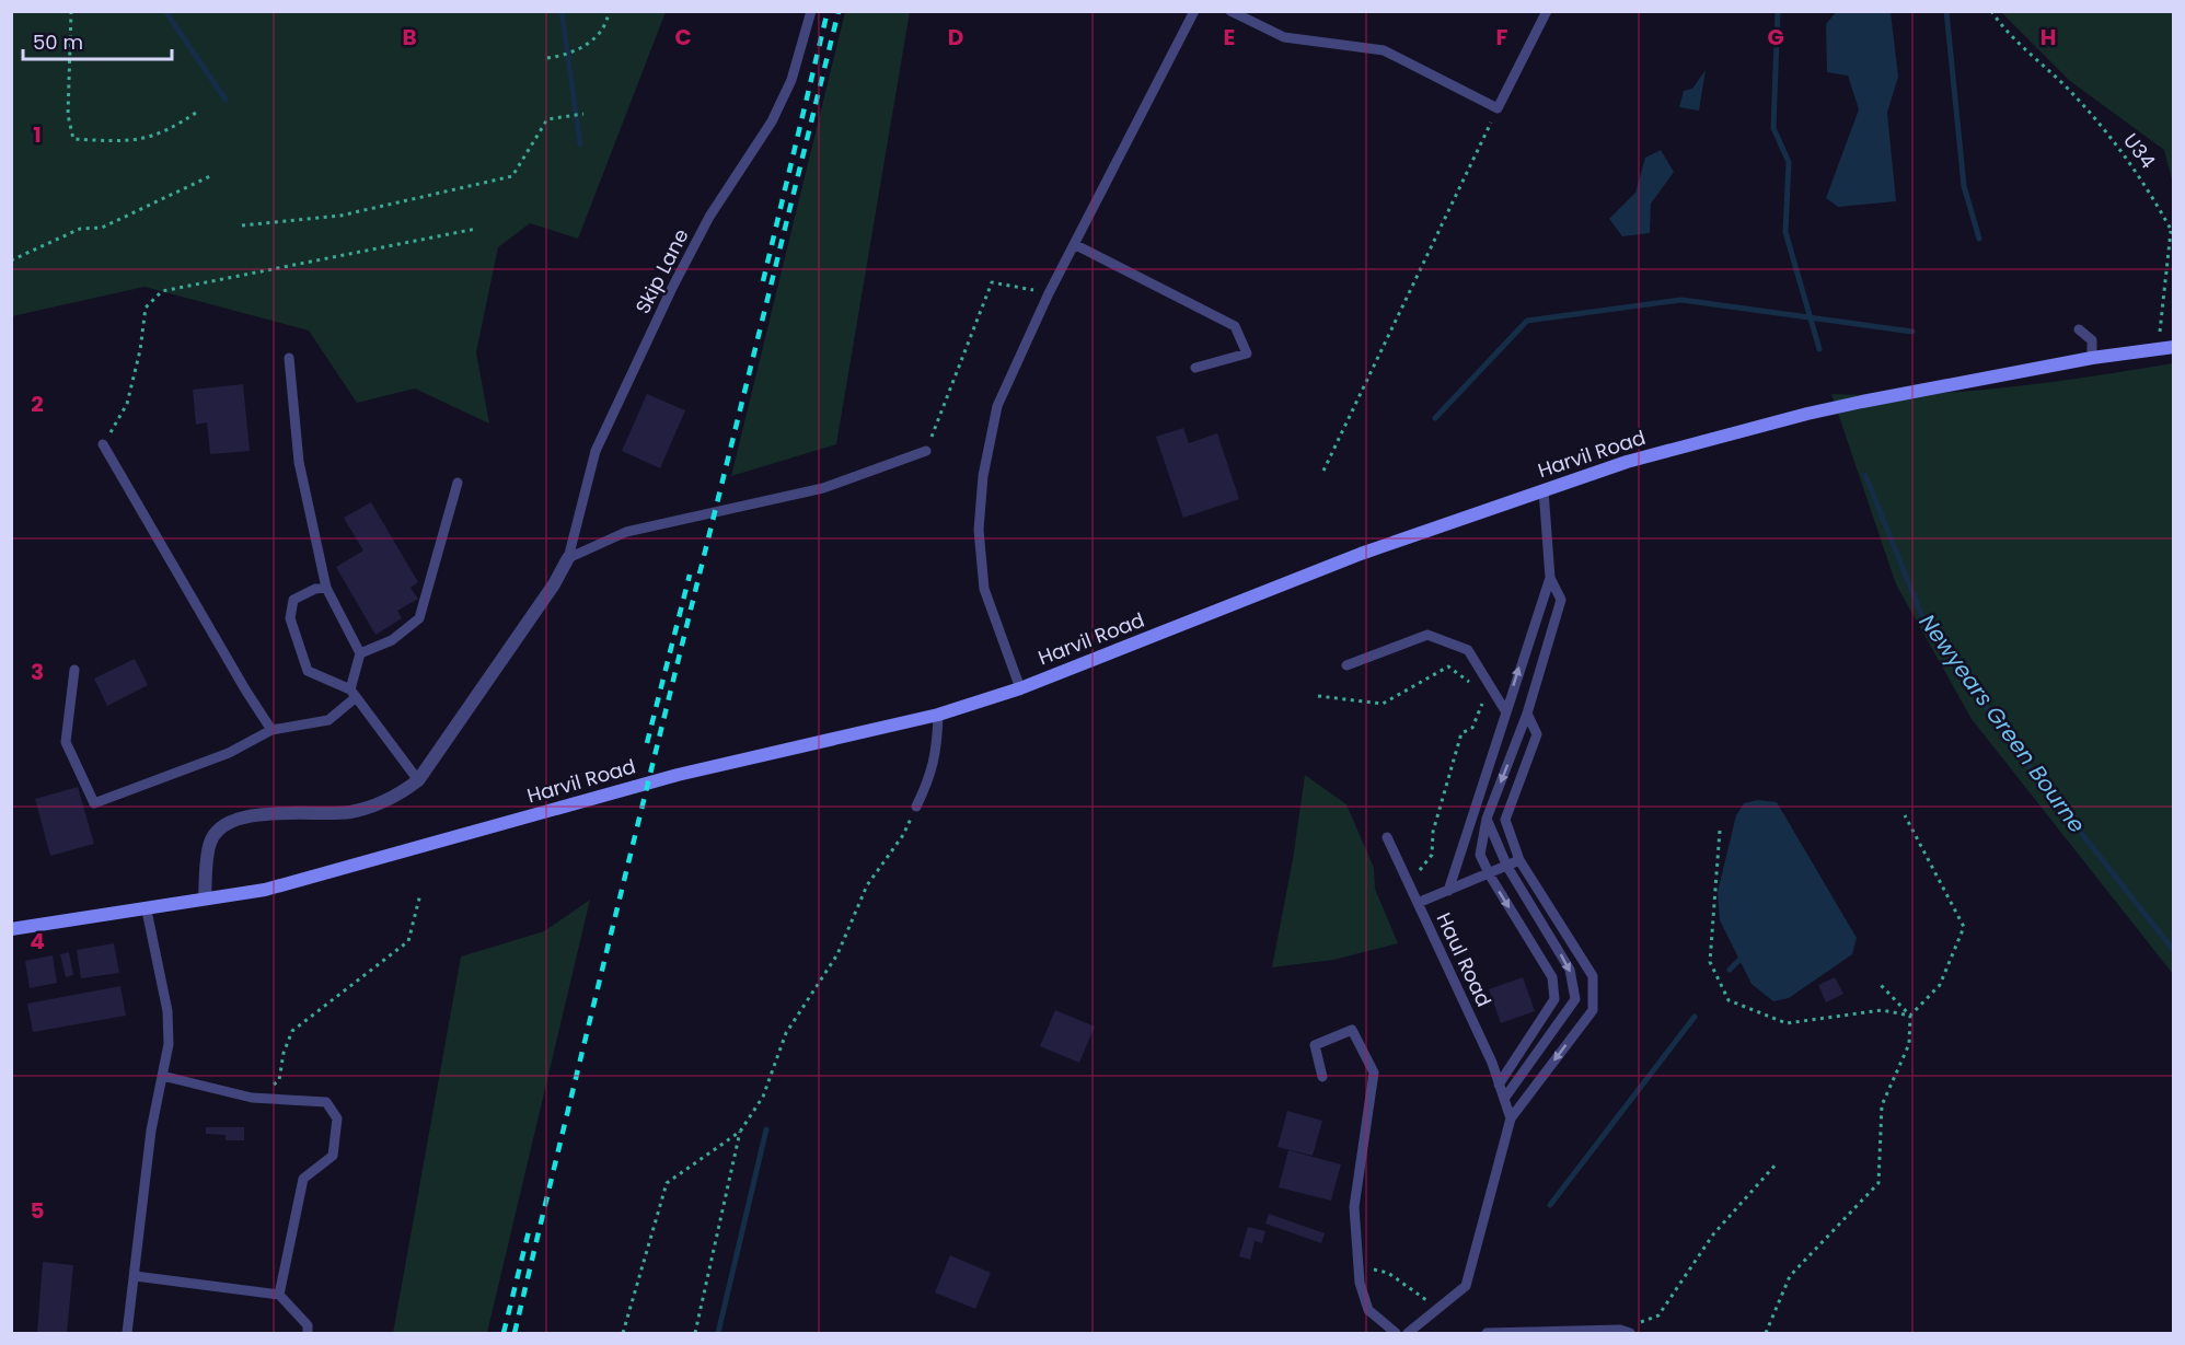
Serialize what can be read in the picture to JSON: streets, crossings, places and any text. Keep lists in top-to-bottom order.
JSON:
{
  "streets": {
    "street": ["Harvil Road"],
    "lane": ["Skip Lane", "Haul Road"],
    "path": ["U34"]
  },
  "water": ["Newyears Green Bourne"],
  "scale_bar": "50 m",
  "grid": {
    "columns": [
      "B",
      "C",
      "D",
      "E",
      "F",
      "G",
      "H"
    ],
    "rows": [
      "1",
      "2",
      "3",
      "4",
      "5"
    ]
  }
}
